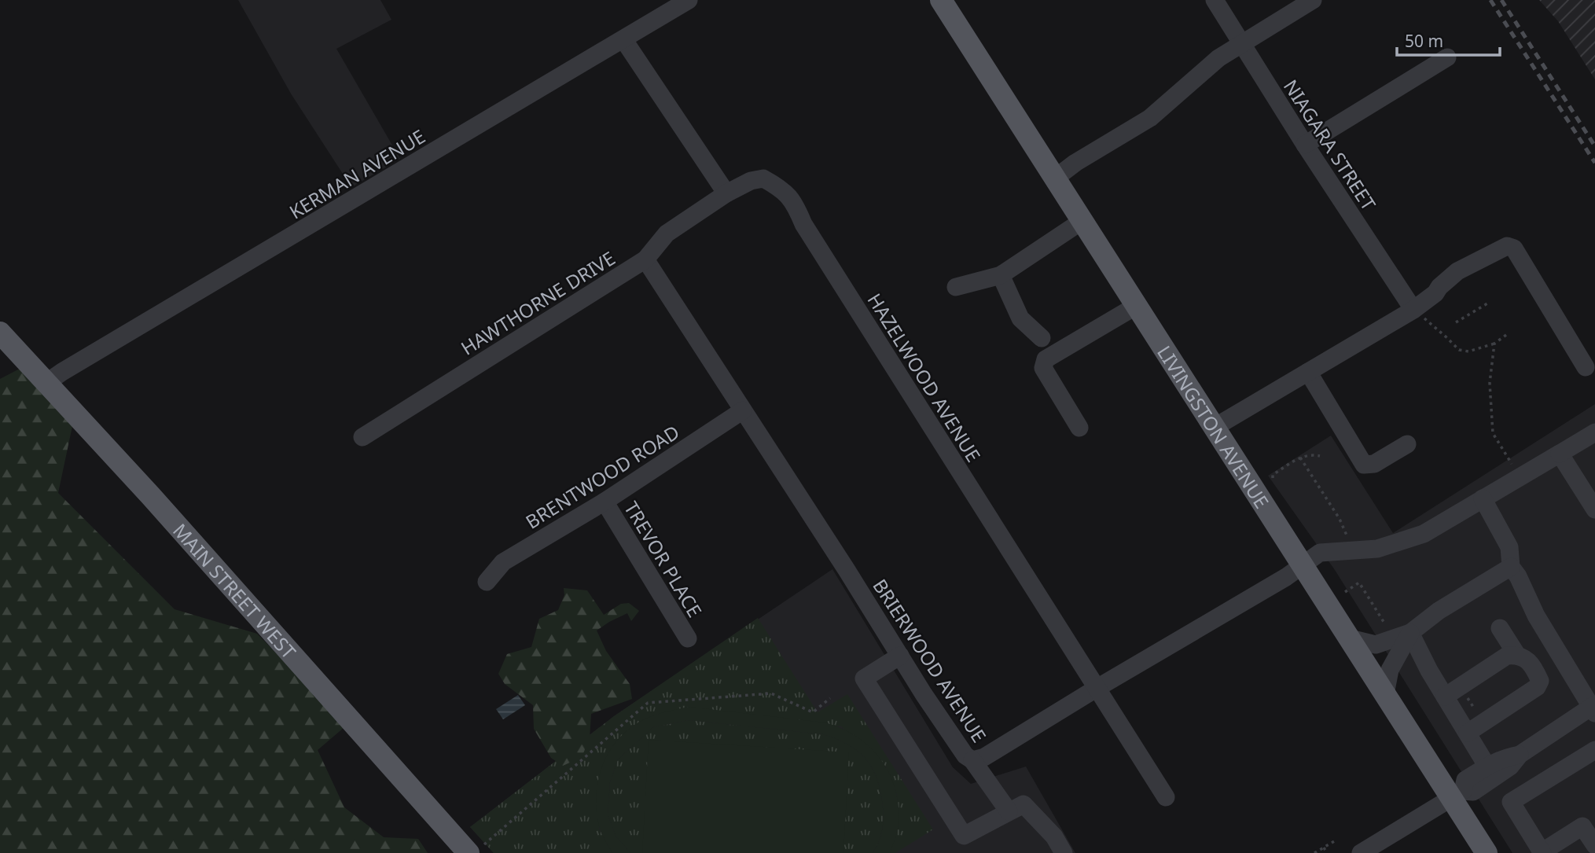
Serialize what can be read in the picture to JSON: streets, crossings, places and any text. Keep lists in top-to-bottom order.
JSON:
{
  "streets": {
    "main road": ["LIVINGSTON AVENUE", "MAIN STREET WEST"],
    "street": [
      "NIAGARA STREET",
      "KERMAN AVENUE",
      "HAWTHORNE DRIVE",
      "HAZELWOOD AVENUE",
      "BRENTWOOD ROAD",
      "TREVOR PLACE",
      "BRIERWOOD AVENUE"
    ]
  },
  "crossings": [
    ["KERMAN AVENUE", "MAIN STREET WEST"],
    ["HAWTHORNE DRIVE", "HAZELWOOD AVENUE"],
    ["HAWTHORNE DRIVE", "BRIERWOOD AVENUE"],
    ["HAZELWOOD AVENUE", "BRIERWOOD AVENUE"],
    ["LIVINGSTON AVENUE", "BRIERWOOD AVENUE"],
    ["BRENTWOOD ROAD", "TREVOR PLACE"],
    ["BRENTWOOD ROAD", "BRIERWOOD AVENUE"]
  ],
  "scale_bar": "50 m"
}
